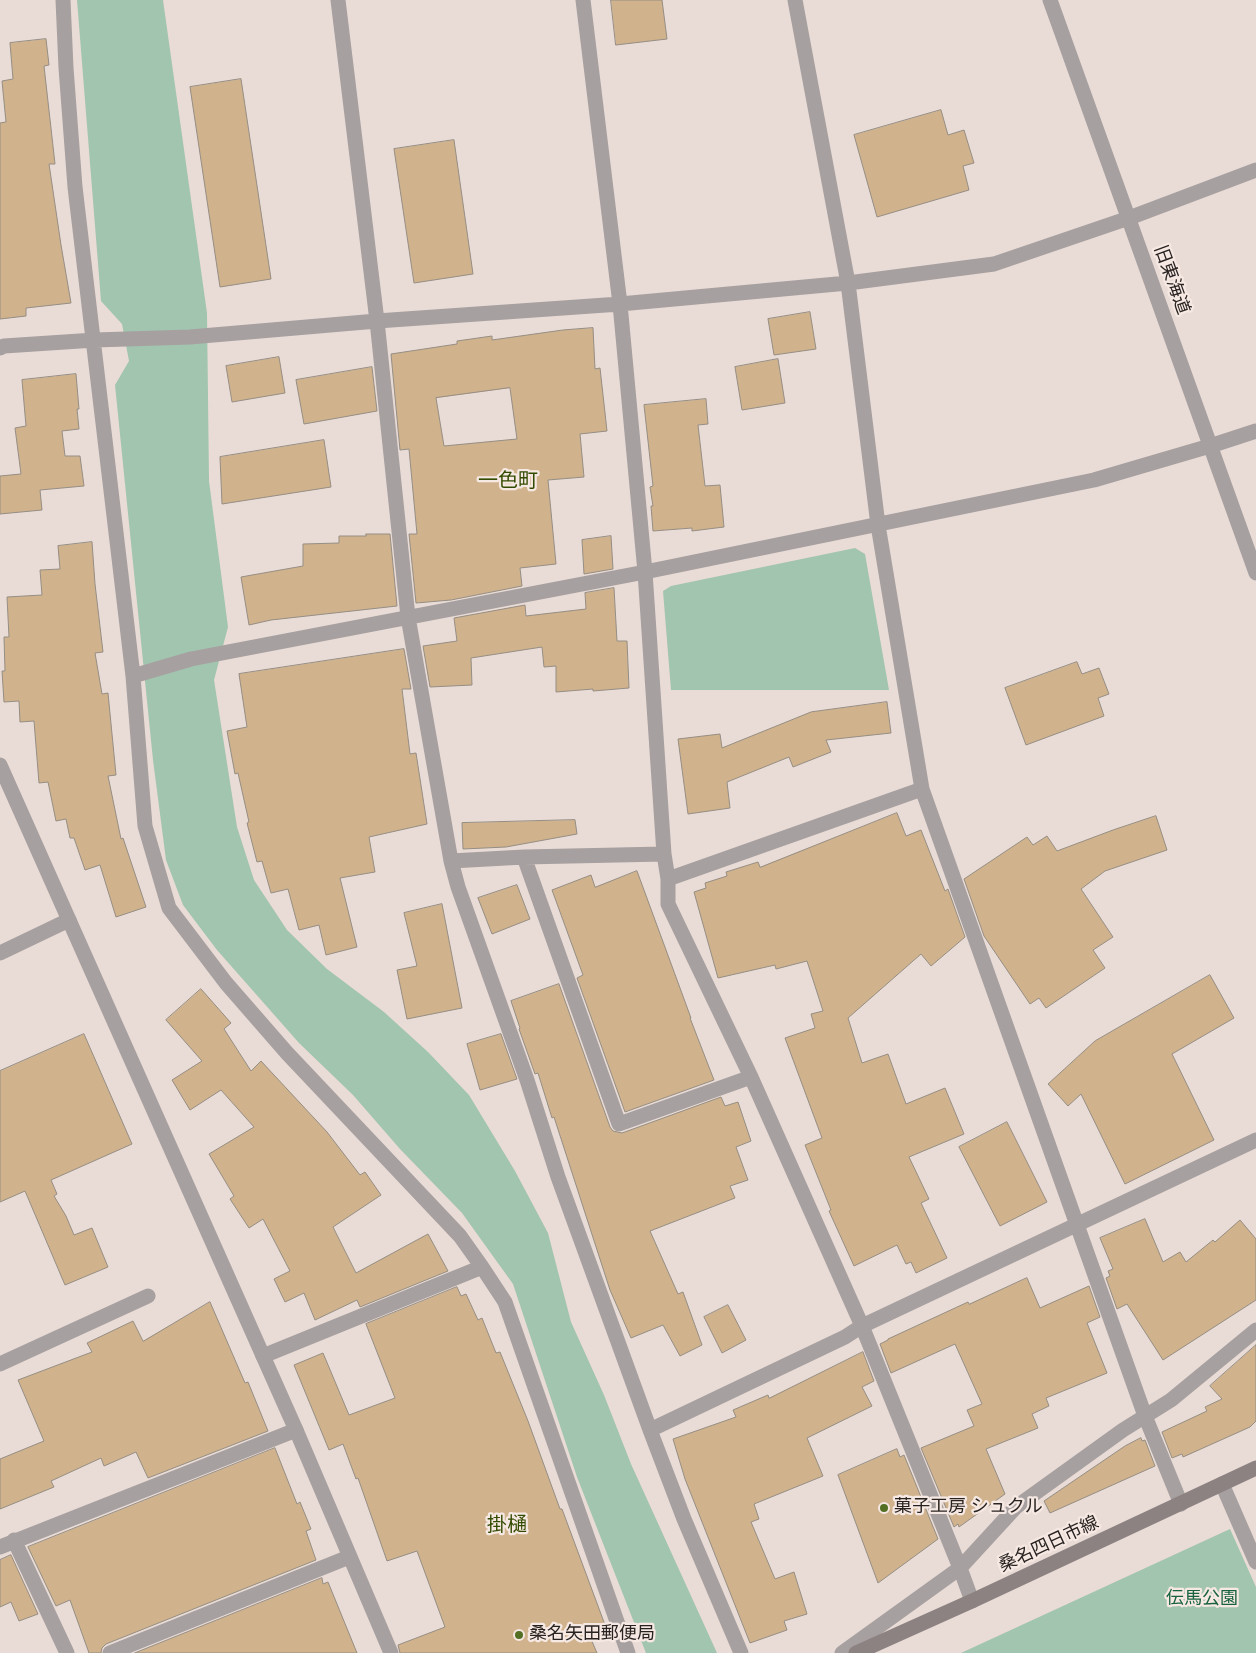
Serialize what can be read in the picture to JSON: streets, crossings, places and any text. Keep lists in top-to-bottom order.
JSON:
{
  "streets": {
    "main road": ["桑名四日市線"],
    "street": ["旧東海道"]
  },
  "districts": ["一色町", "掛樋"],
  "parks": ["伝馬公園"],
  "places": ["菓子工房 シュクル", "桑名矢田郵便局"]
}
